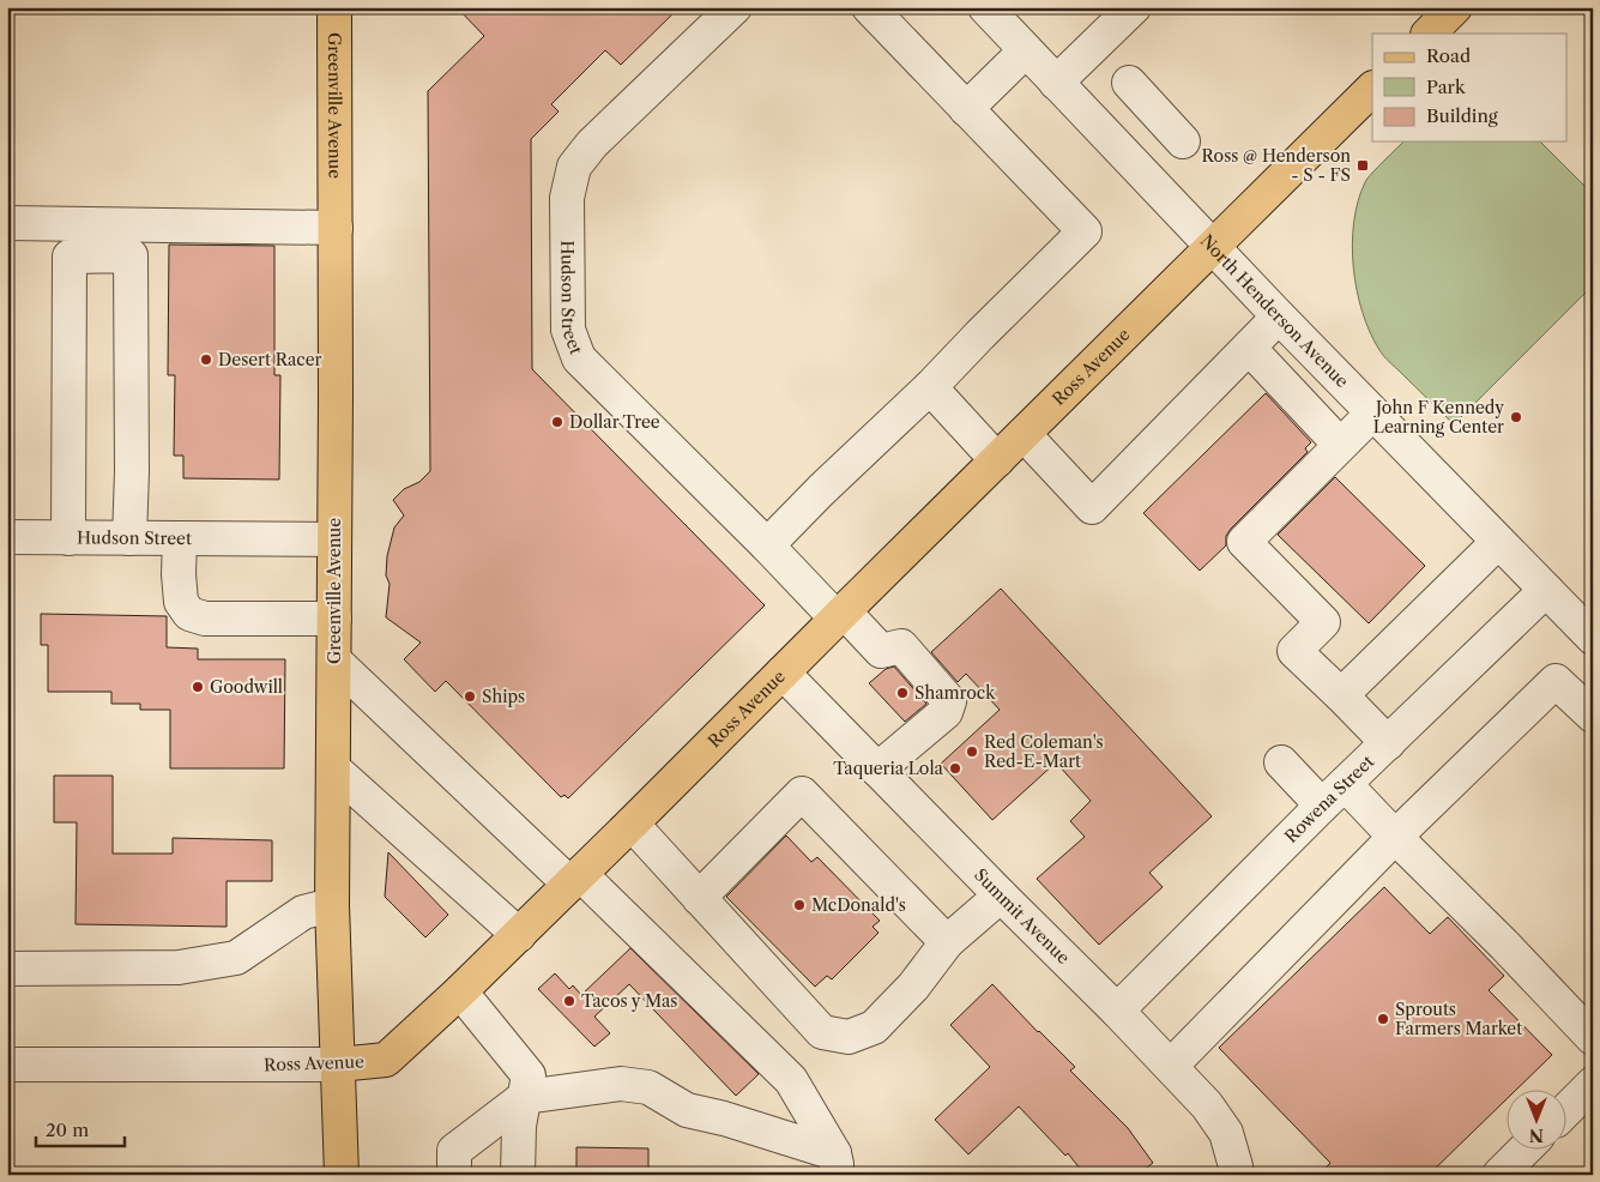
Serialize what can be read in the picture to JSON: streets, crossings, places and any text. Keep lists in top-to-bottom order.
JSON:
{
  "streets": {
    "main road": ["Greenville Avenue", "Ross Avenue"],
    "street": [
      "Hudson Street",
      "North Henderson Avenue",
      "Rowena Street",
      "Summit Avenue"
    ]
  },
  "crossings": [
    ["Greenville Avenue", "Hudson Street"],
    ["Greenville Avenue", "Ross Avenue"],
    ["Hudson Street", "Ross Avenue"],
    ["Hudson Street", "Summit Avenue"],
    ["North Henderson Avenue", "Ross Avenue"],
    ["North Henderson Avenue", "Rowena Street"],
    ["Ross Avenue", "Summit Avenue"],
    ["Rowena Street", "Summit Avenue"]
  ],
  "places": {
    "transit": ["Ross @ Henderson - S - FS"],
    "other": [
      "Desert Racer",
      "John F Kennedy Learning Center",
      "Dollar Tree",
      "Goodwill",
      "Shamrock",
      "Ships",
      "Red Coleman's Red-E-Mart",
      "Taqueria Lola",
      "McDonald's",
      "Tacos y Mas",
      "Sprouts Farmers Market"
    ]
  },
  "legend": ["Road", "Park", "Building"],
  "scale_bar": "20 m",
  "north": "bottom"
}
